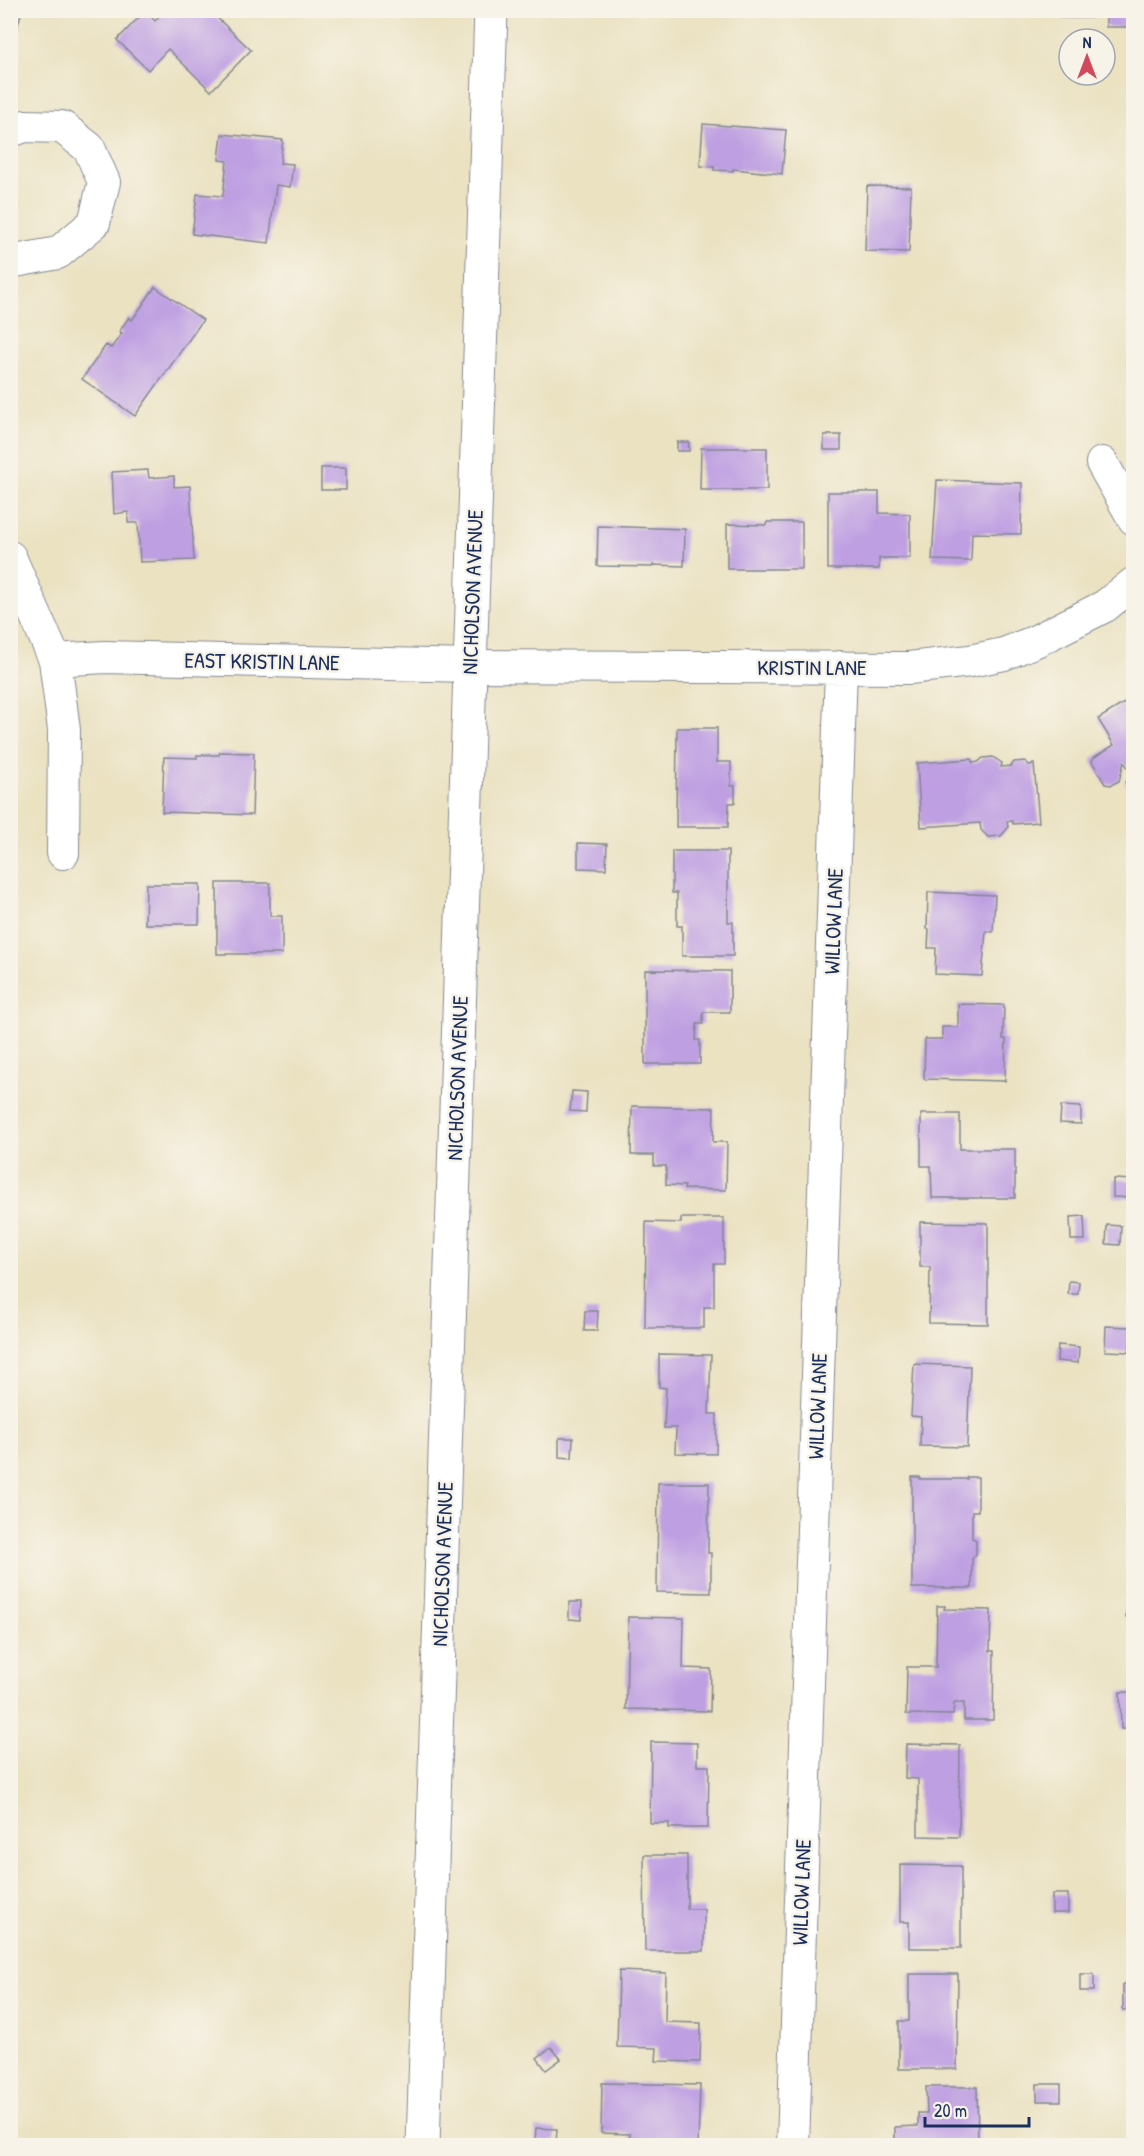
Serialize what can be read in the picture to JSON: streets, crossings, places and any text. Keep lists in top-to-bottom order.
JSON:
{
  "streets": {
    "street": [
      "NICHOLSON AVENUE",
      "EAST KRISTIN LANE",
      "KRISTIN LANE",
      "WILLOW LANE"
    ]
  },
  "crossings": [
    ["NICHOLSON AVENUE", "EAST KRISTIN LANE"],
    ["NICHOLSON AVENUE", "KRISTIN LANE"],
    ["EAST KRISTIN LANE", "KRISTIN LANE"],
    ["KRISTIN LANE", "WILLOW LANE"]
  ],
  "scale_bar": "20 m",
  "north": "top"
}
